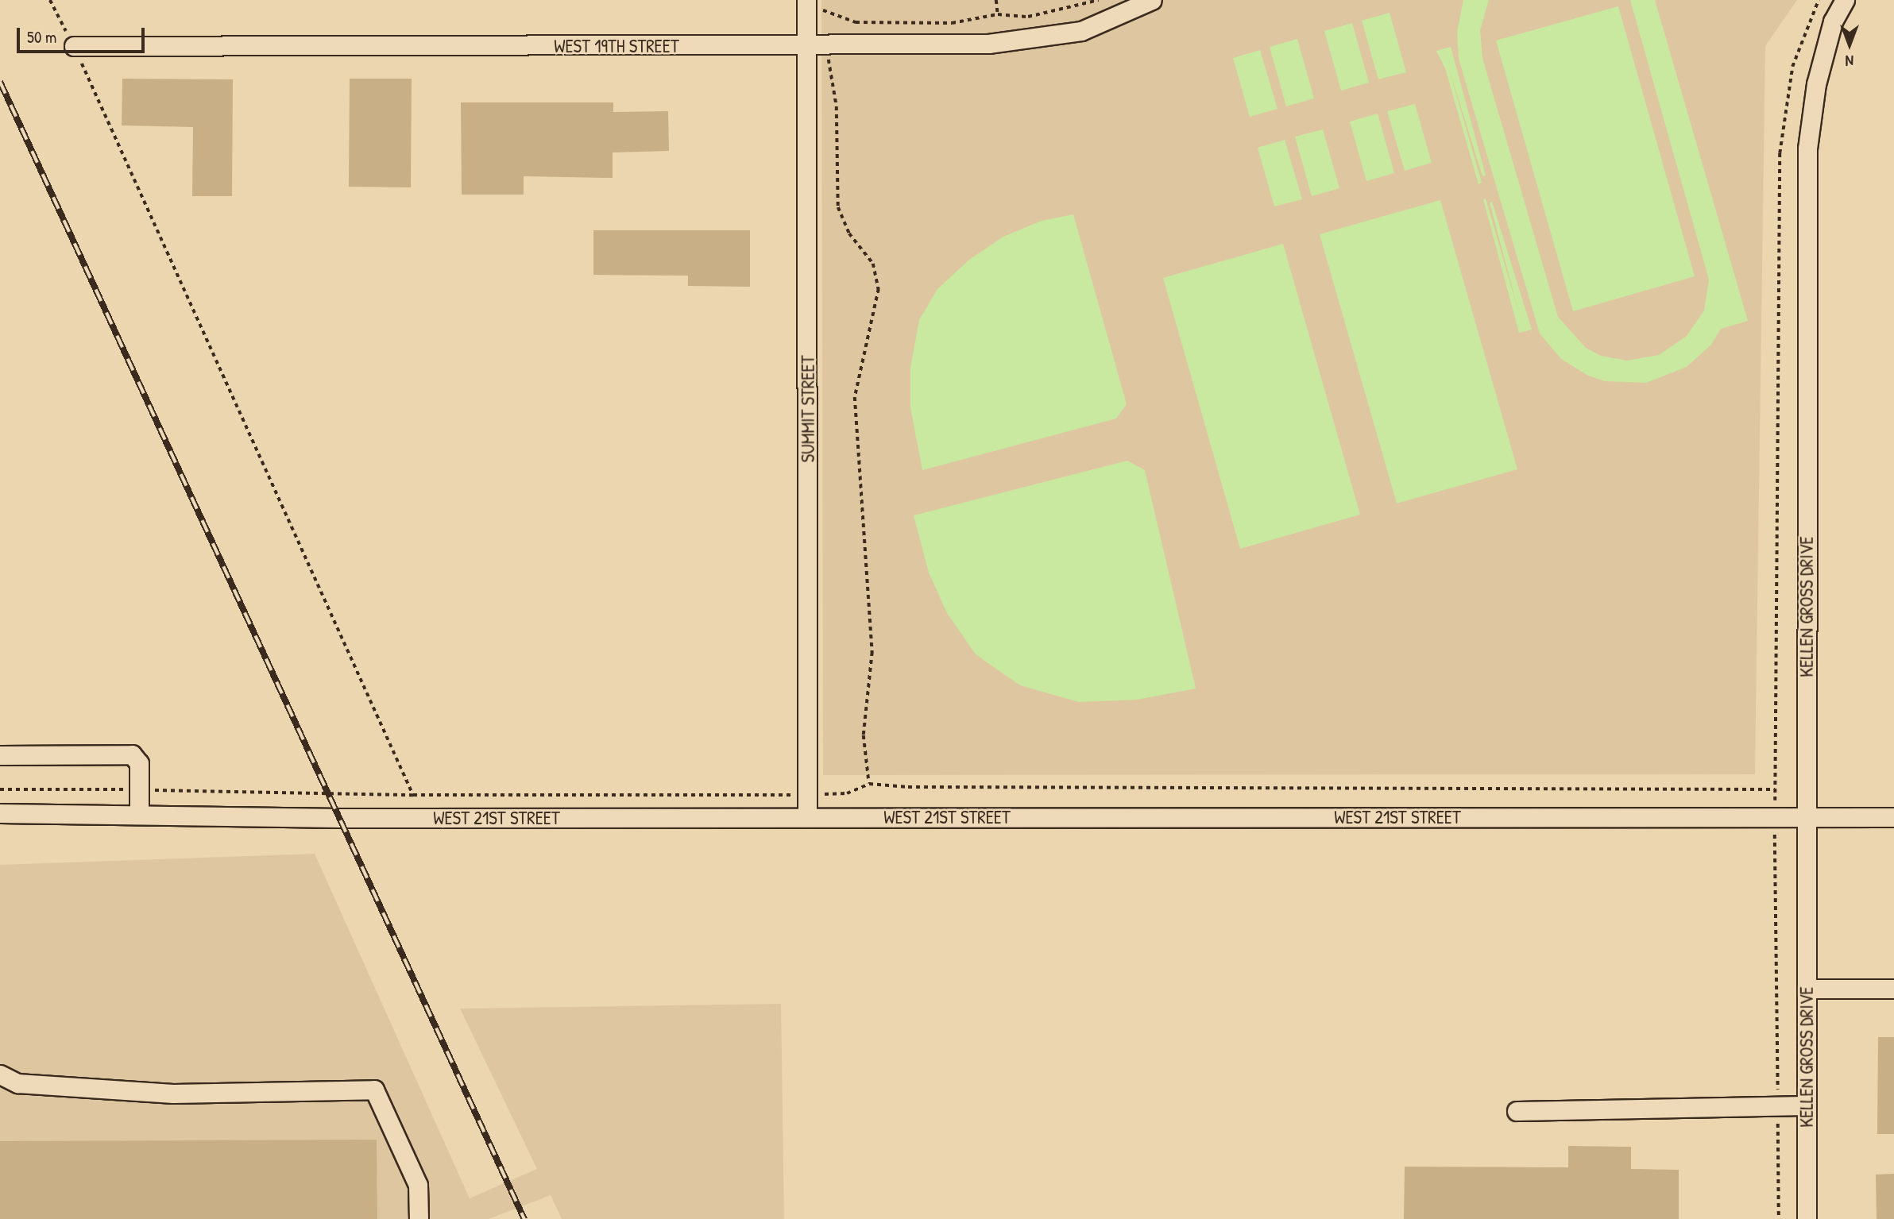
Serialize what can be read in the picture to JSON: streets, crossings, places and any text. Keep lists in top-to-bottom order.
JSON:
{
  "streets": {
    "street": [
      "WEST 19TH STREET",
      "SUMMIT STREET",
      "KELLEN GROSS DRIVE",
      "WEST 21ST STREET"
    ]
  },
  "crossings": [
    ["WEST 19TH STREET", "SUMMIT STREET"],
    ["SUMMIT STREET", "WEST 21ST STREET"],
    ["KELLEN GROSS DRIVE", "WEST 21ST STREET"]
  ],
  "scale_bar": "50 m",
  "north": "bottom"
}
